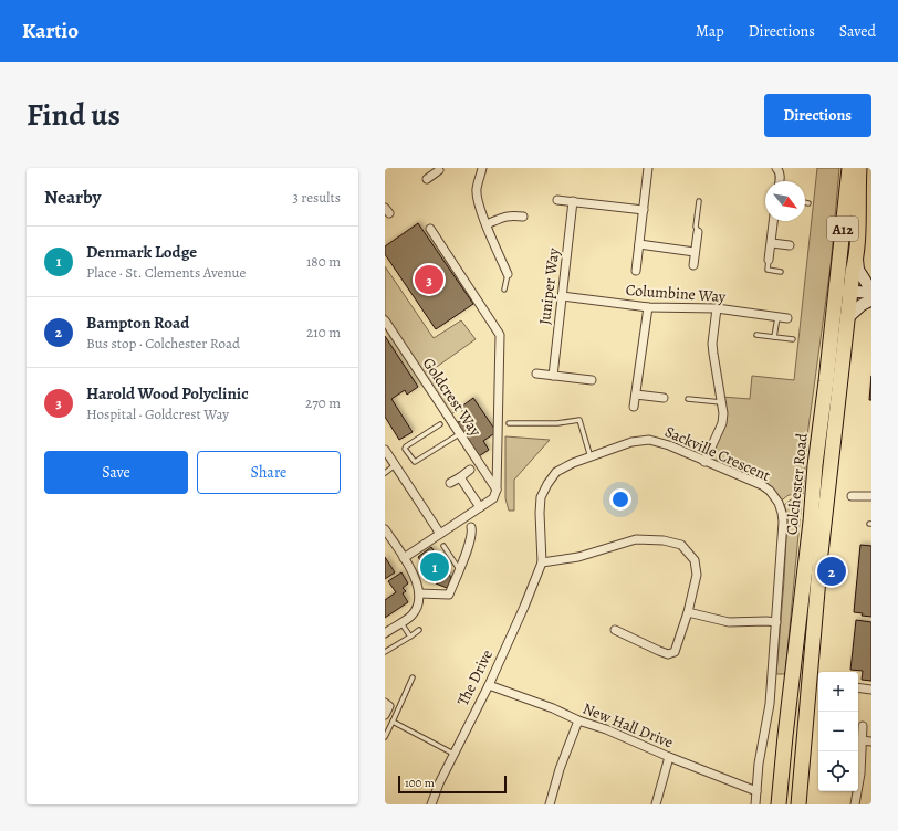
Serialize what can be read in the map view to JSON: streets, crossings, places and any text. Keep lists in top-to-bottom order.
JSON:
{
  "streets": {
    "highway": ["A12", "Colchester Road"],
    "street": [
      "Juniper Way",
      "Columbine Way",
      "Goldcrest Way",
      "Sackville Crescent",
      "The Drive",
      "New Hall Drive"
    ]
  },
  "crossings": [
    ["Juniper Way", "Columbine Way"],
    ["Sackville Crescent", "The Drive"],
    ["Sackville Crescent", "New Hall Drive"],
    ["The Drive", "New Hall Drive"]
  ],
  "scale_bar": "100 m",
  "north": "bottom right",
  "page": {
    "header": "Kartio",
    "nav": ["Map", "Directions", "Saved"],
    "title": "Find us",
    "buttons": [
      "Directions",
      ["Save", "Share"]
    ],
    "heading": ["Nearby", "3 results"],
    "list": [
      {
        "mark": "1",
        "name": "Denmark Lodge",
        "note": "Place · St. Clements Avenue",
        "value": "180 m"
      },
      {
        "mark": "2",
        "name": "Bampton Road",
        "note": "Bus stop · Colchester Road",
        "value": "210 m"
      },
      {
        "mark": "3",
        "name": "Harold Wood Polyclinic",
        "note": "Hospital · Goldcrest Way",
        "value": "270 m"
      }
    ],
    "pins": ["3", "1", "2"],
    "map_buttons": ["+", "−"],
    "scale": "100 m"
  }
}
